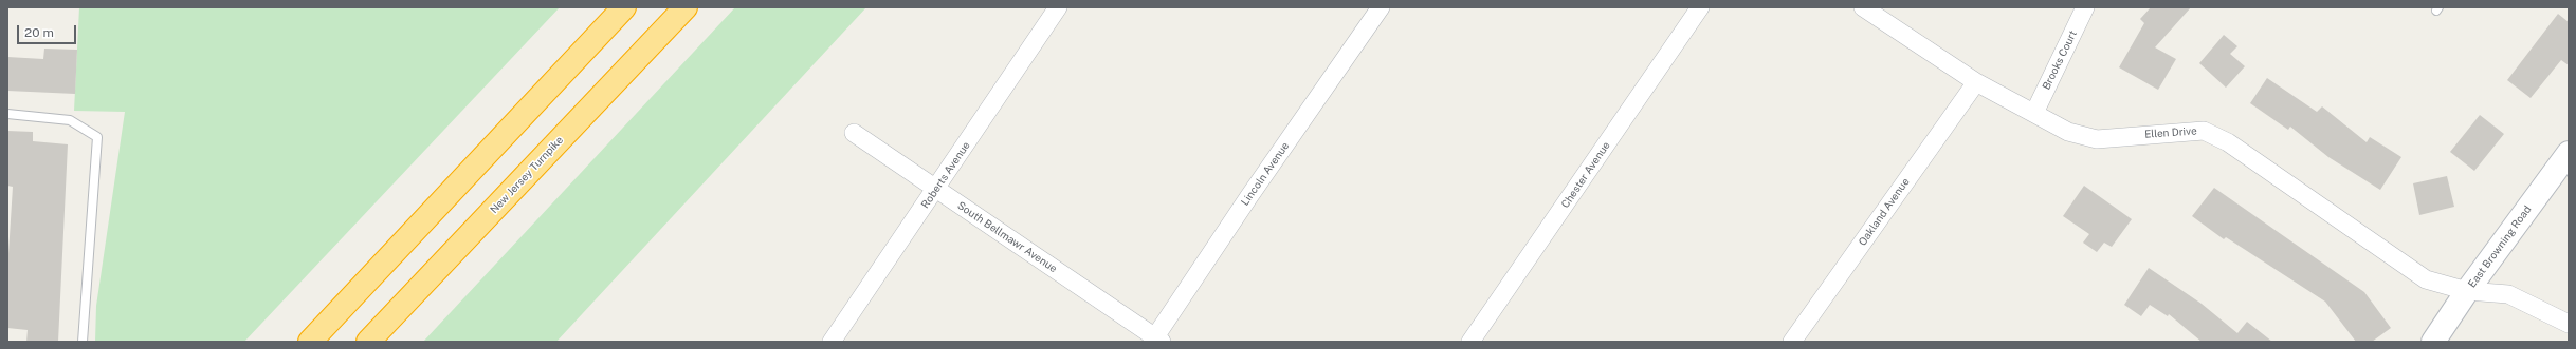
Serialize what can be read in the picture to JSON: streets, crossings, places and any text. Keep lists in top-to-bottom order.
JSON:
{
  "streets": {
    "highway": ["New Jersey Turnpike"],
    "main road": ["East Browning Road"],
    "street": [
      "Brooks Court",
      "Ellen Drive",
      "Lincoln Avenue",
      "Roberts Avenue",
      "Chester Avenue",
      "Oakland Avenue",
      "South Bellmawr Avenue"
    ]
  },
  "crossings": [
    ["Brooks Court", "Ellen Drive"],
    ["Ellen Drive", "Oakland Avenue"],
    ["Ellen Drive", "East Browning Road"],
    ["Lincoln Avenue", "South Bellmawr Avenue"],
    ["Roberts Avenue", "South Bellmawr Avenue"]
  ],
  "scale_bar": "20 m"
}
